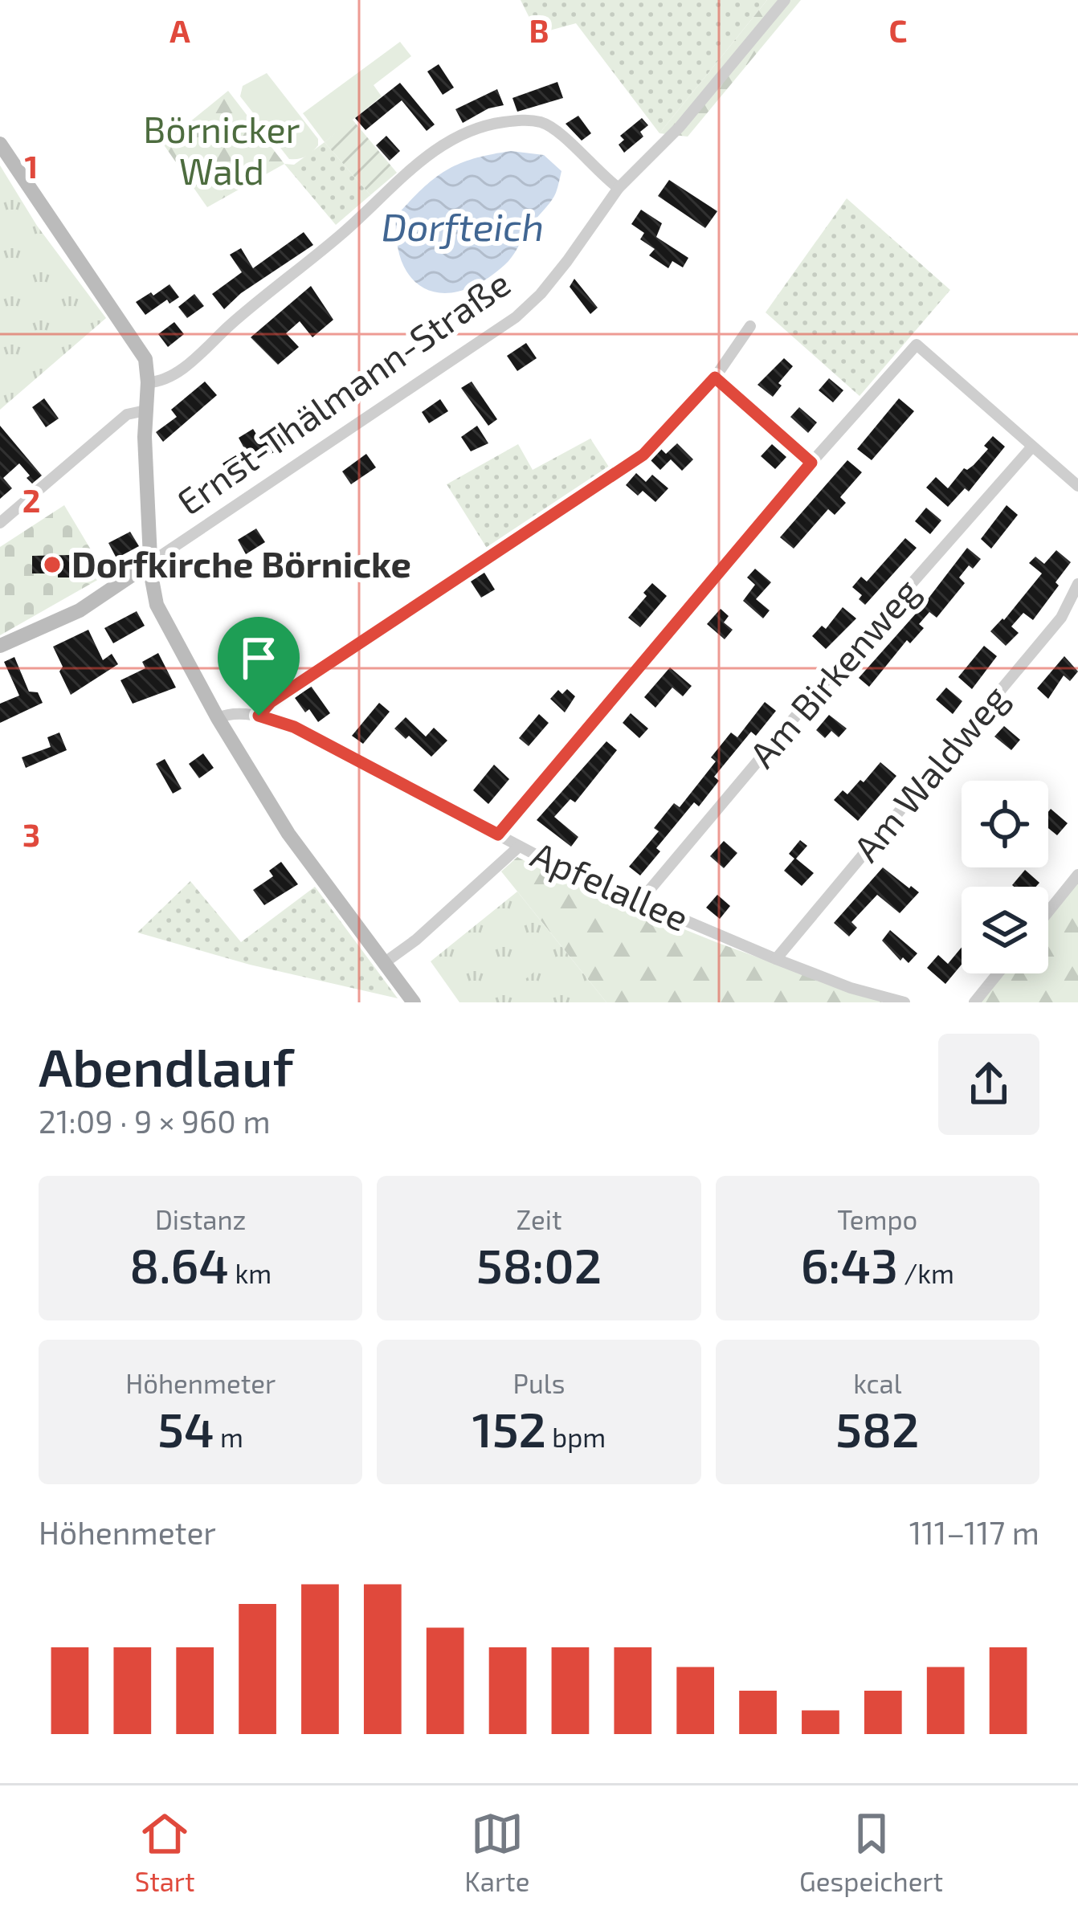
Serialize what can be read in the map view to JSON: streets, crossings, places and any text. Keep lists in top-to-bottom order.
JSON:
{
  "streets": {
    "main road": ["Ernst-Thälmann-Straße"],
    "street": ["Am Birkenweg", "Am Waldweg", "Apfelallee"]
  },
  "crossings": [
    ["Am Birkenweg", "Apfelallee"],
    ["Am Waldweg", "Apfelallee"]
  ],
  "water": ["Dorfteich"],
  "parks": ["Börnicker Wald"],
  "places": ["Dorfkirche Börnicke"],
  "page": {
    "heading": ["Abendlauf", "21:09 · 9 × 960 m"],
    "stats": [
      ["Distanz", "8.64 km"],
      ["Zeit", "58:02"],
      ["Tempo", "6:43 /km"],
      ["Höhenmeter", "54 m"],
      ["Puls", "152 bpm"],
      ["kcal", "582"]
    ],
    "chart": ["Höhenmeter", "111–117 m"],
    "tabs": ["Start", "Karte", "Gespeichert"]
  },
  "grid": {
    "columns": ["A", "B", "C"],
    "rows": ["1", "2", "3"]
  }
}
